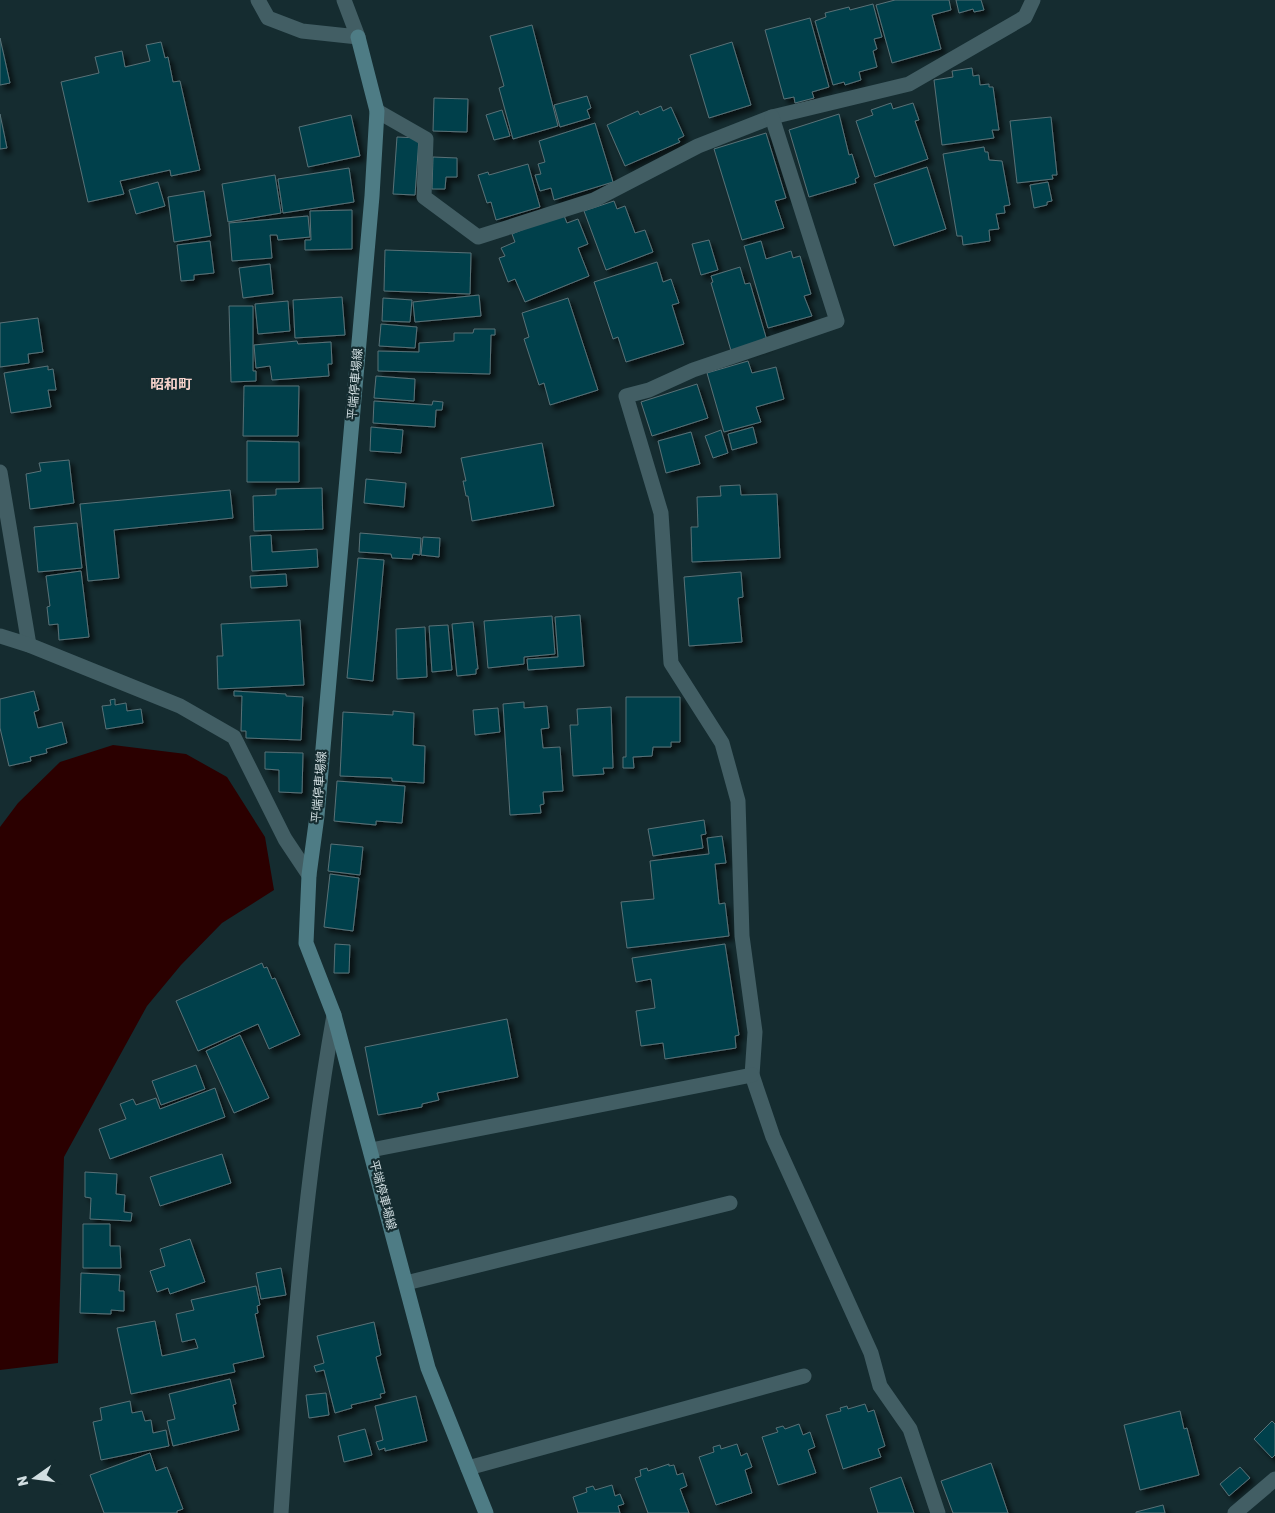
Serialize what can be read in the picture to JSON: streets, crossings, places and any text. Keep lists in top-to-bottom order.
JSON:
{
  "streets": {
    "main road": ["平端停車場線"]
  },
  "districts": ["昭和町"],
  "north": "left"
}
